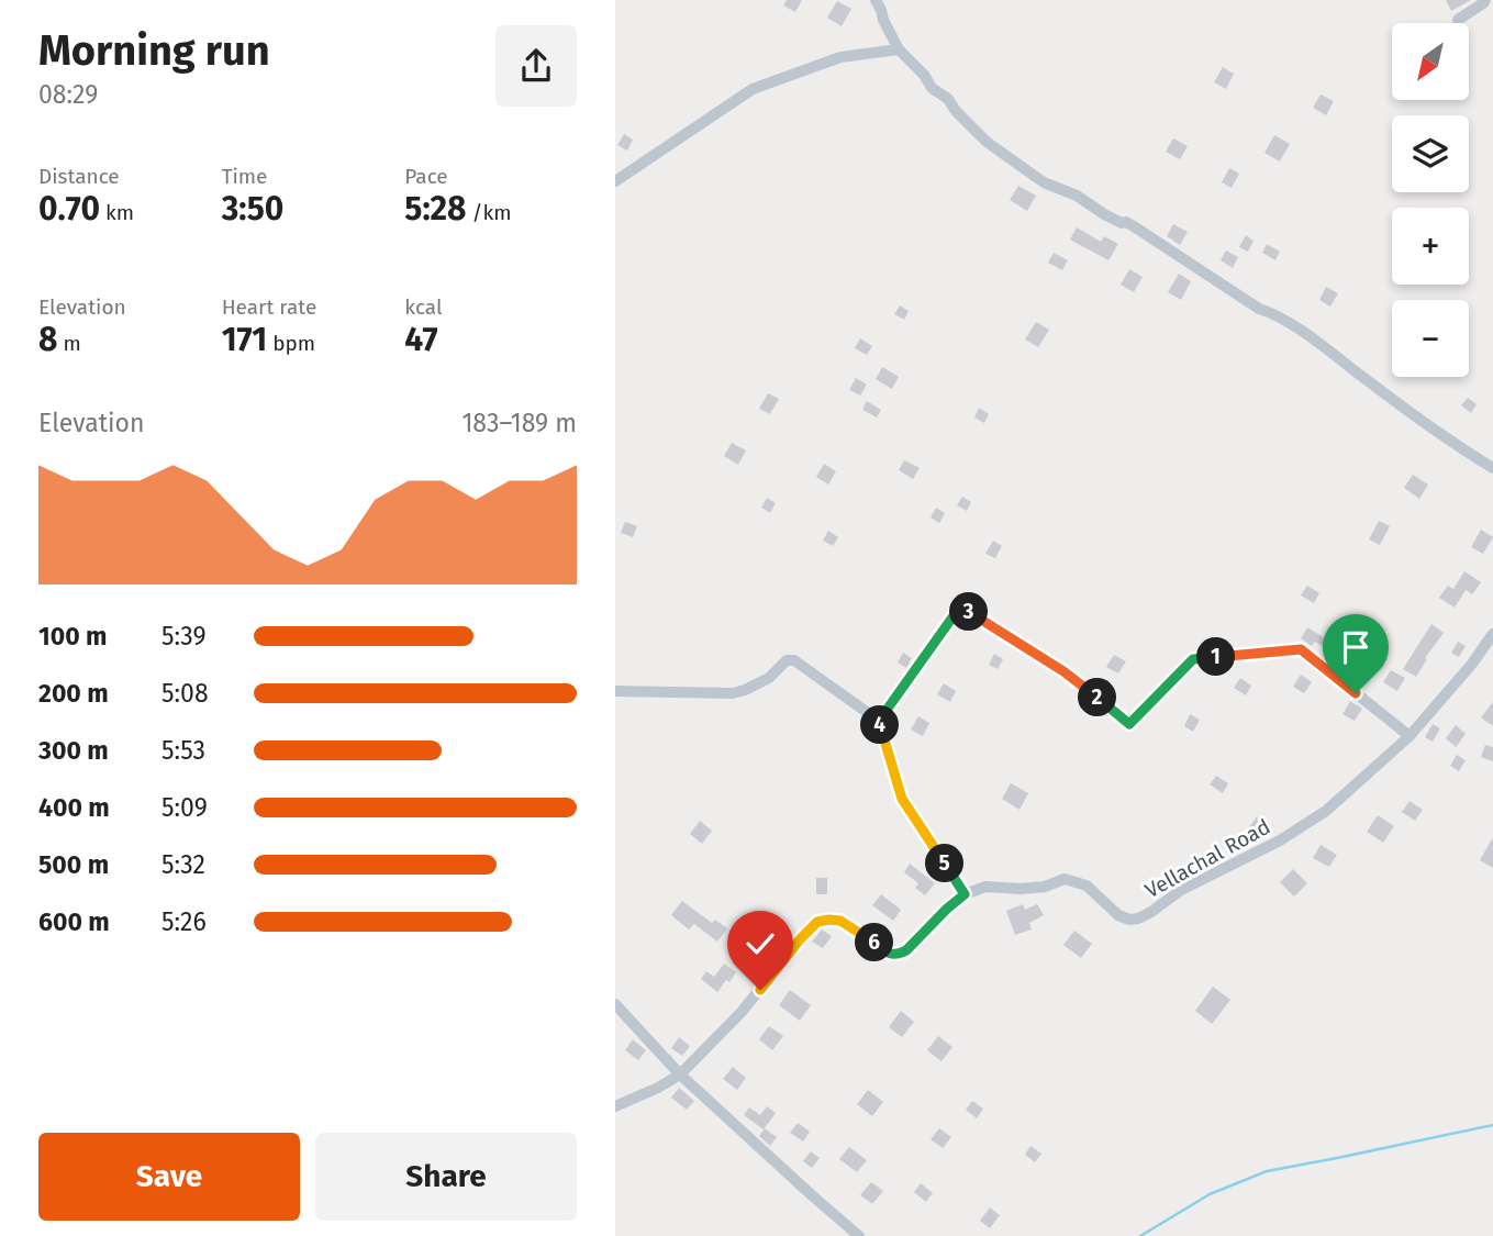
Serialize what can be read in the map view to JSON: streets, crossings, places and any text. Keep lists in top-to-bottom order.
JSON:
{
  "streets": {
    "street": ["Vellachal Road"]
  },
  "north": "bottom left",
  "page": {
    "heading": ["Morning run", "08:29"],
    "map_buttons": ["+", "−"],
    "stats": [
      ["Distance", "0.70 km"],
      ["Time", "3:50"],
      ["Pace", "5:28 /km"],
      ["Elevation", "8 m"],
      ["Heart rate", "171 bpm"],
      ["kcal", "47"]
    ],
    "chart": ["Elevation", "183–189 m"],
    "pins": [
      "3",
      "1",
      "2",
      "4",
      "5",
      "6"
    ],
    "list": [
      {
        "name": "100 m",
        "note": "5:39"
      },
      {
        "name": "200 m",
        "note": "5:08"
      },
      {
        "name": "300 m",
        "note": "5:53"
      },
      {
        "name": "400 m",
        "note": "5:09"
      },
      {
        "name": "500 m",
        "note": "5:32"
      },
      {
        "name": "600 m",
        "note": "5:26"
      }
    ],
    "buttons": ["Save", "Share"]
  }
}
